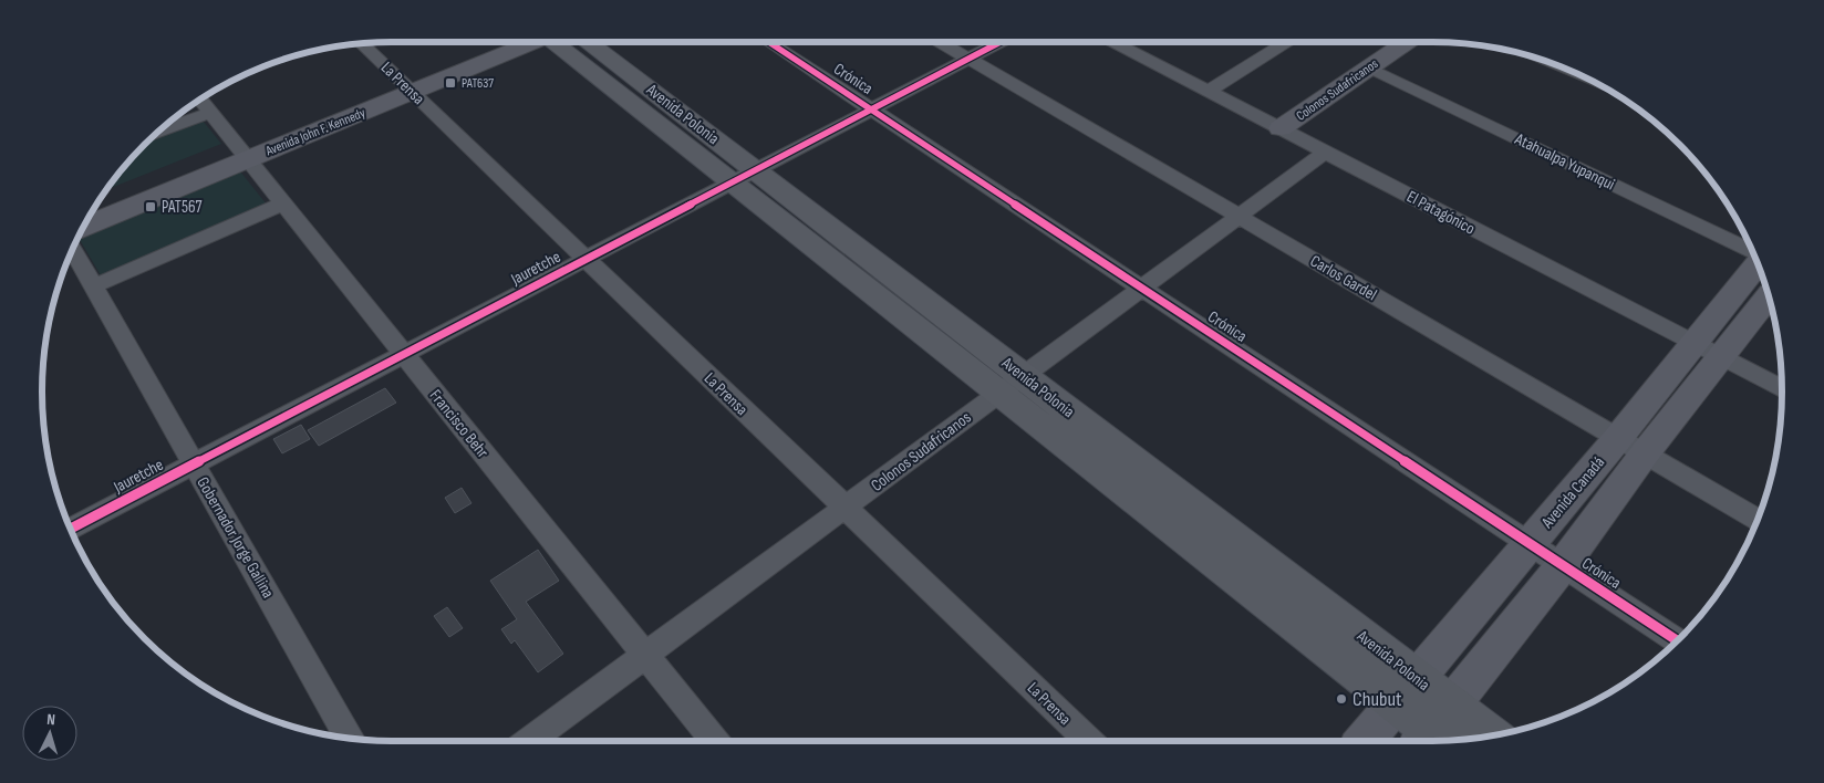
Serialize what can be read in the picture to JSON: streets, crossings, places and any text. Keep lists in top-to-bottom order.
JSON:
{
  "streets": {
    "main road": [
      "Colonos Sudafricanos",
      "Avenida Polonia",
      "Avenida John F. Kennedy",
      "Avenida Canadá"
    ],
    "street": [
      "Crónica",
      "La Prensa",
      "Atahualpa Yupanqui",
      "El Patagónico",
      "Jauretche",
      "Carlos Gardel",
      "Francisco Behr",
      "Gobernador Jorge Gallina"
    ]
  },
  "crossings": [
    ["Crónica", "Colonos Sudafricanos"],
    ["Crónica", "Jauretche"],
    ["Crónica", "Avenida Canadá"],
    ["La Prensa", "Colonos Sudafricanos"],
    ["La Prensa", "Avenida John F. Kennedy"],
    ["La Prensa", "Jauretche"],
    ["Colonos Sudafricanos", "Avenida Polonia"],
    ["Colonos Sudafricanos", "Atahualpa Yupanqui"],
    ["Colonos Sudafricanos", "El Patagónico"],
    ["Colonos Sudafricanos", "Carlos Gardel"],
    ["Colonos Sudafricanos", "Francisco Behr"],
    ["Avenida Polonia", "Jauretche"],
    ["Avenida Polonia", "Avenida Canadá"],
    ["Avenida John F. Kennedy", "Francisco Behr"],
    ["El Patagónico", "Avenida Canadá"],
    ["Jauretche", "Carlos Gardel"],
    ["Jauretche", "Francisco Behr"],
    ["Jauretche", "Gobernador Jorge Gallina"],
    ["Carlos Gardel", "Avenida Canadá"]
  ],
  "places": {
    "transit": ["PAT637", "PAT567"],
    "other": ["Chubut"]
  },
  "north": "top"
}
